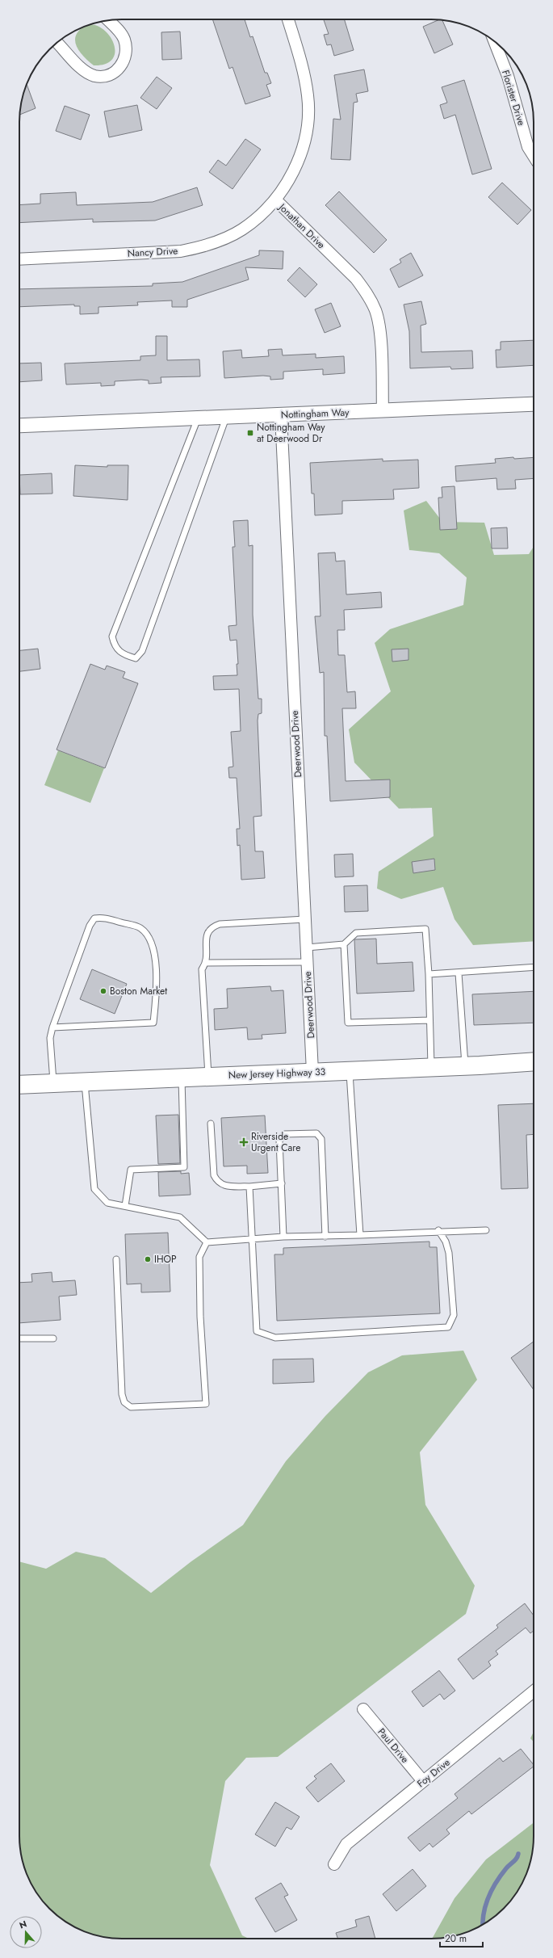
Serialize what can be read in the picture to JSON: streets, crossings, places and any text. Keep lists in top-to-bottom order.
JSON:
{
  "streets": {
    "main road": ["New Jersey Highway 33"],
    "street": [
      "Florister Drive",
      "Jonathan Drive",
      "Nancy Drive",
      "Nottingham Way",
      "Deerwood Drive",
      "Paul Drive",
      "Foy Drive"
    ]
  },
  "crossings": [
    ["Jonathan Drive", "Nancy Drive"],
    ["Jonathan Drive", "Nottingham Way"],
    ["Nottingham Way", "Deerwood Drive"],
    ["Deerwood Drive", "New Jersey Highway 33"],
    ["Paul Drive", "Foy Drive"]
  ],
  "places": {
    "transit": ["Nottingham Way at Deerwood Dr"],
    "other": ["Boston Market", "IHOP"],
    "health": ["Riverside Urgent Care"]
  },
  "scale_bar": "20 m",
  "north": "top"
}
